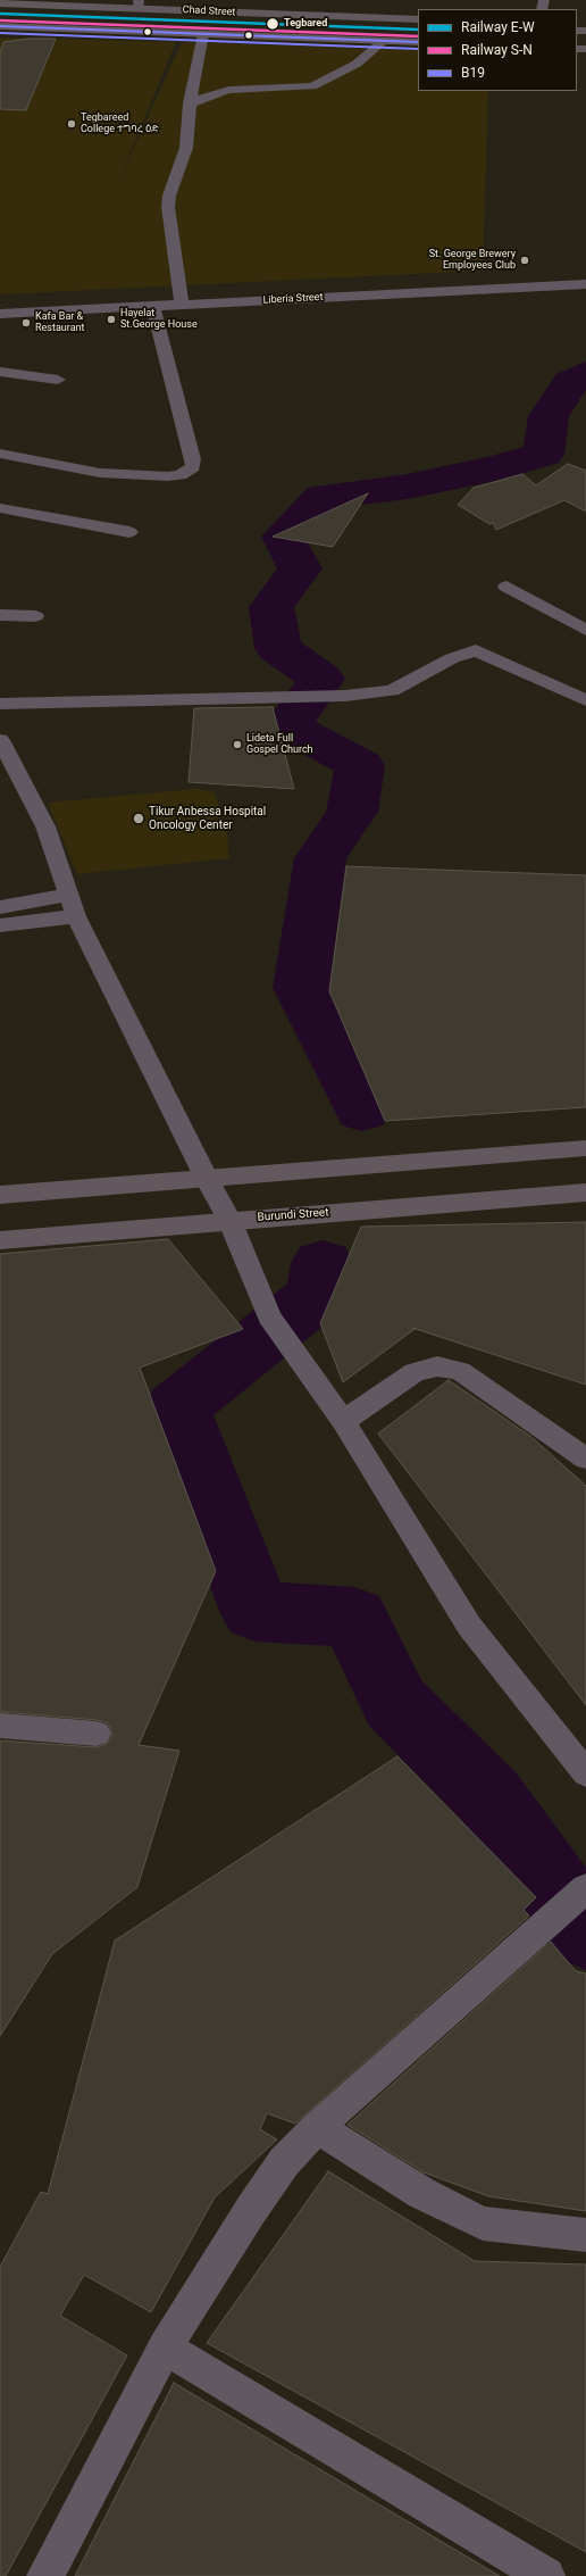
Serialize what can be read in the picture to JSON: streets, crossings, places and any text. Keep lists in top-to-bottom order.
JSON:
{
  "streets": {
    "main road": ["Chad Street", "Burundi Street"],
    "street": ["Liberia Street"]
  },
  "places": [
    "Tegbared",
    "Tegbareed College ተግባረ ዕድ",
    "St. George Brewery Employees Club",
    "Hayelat St.George House",
    "Kafa Bar & Restaurant",
    "Lideta Full Gospel Church",
    "Tikur Anbessa Hospital Oncology Center"
  ],
  "lines": ["rail line E-W", "rail line S-N", "transit line B19"],
  "legend": ["Railway E-W", "Railway S-N", "B19"]
}
